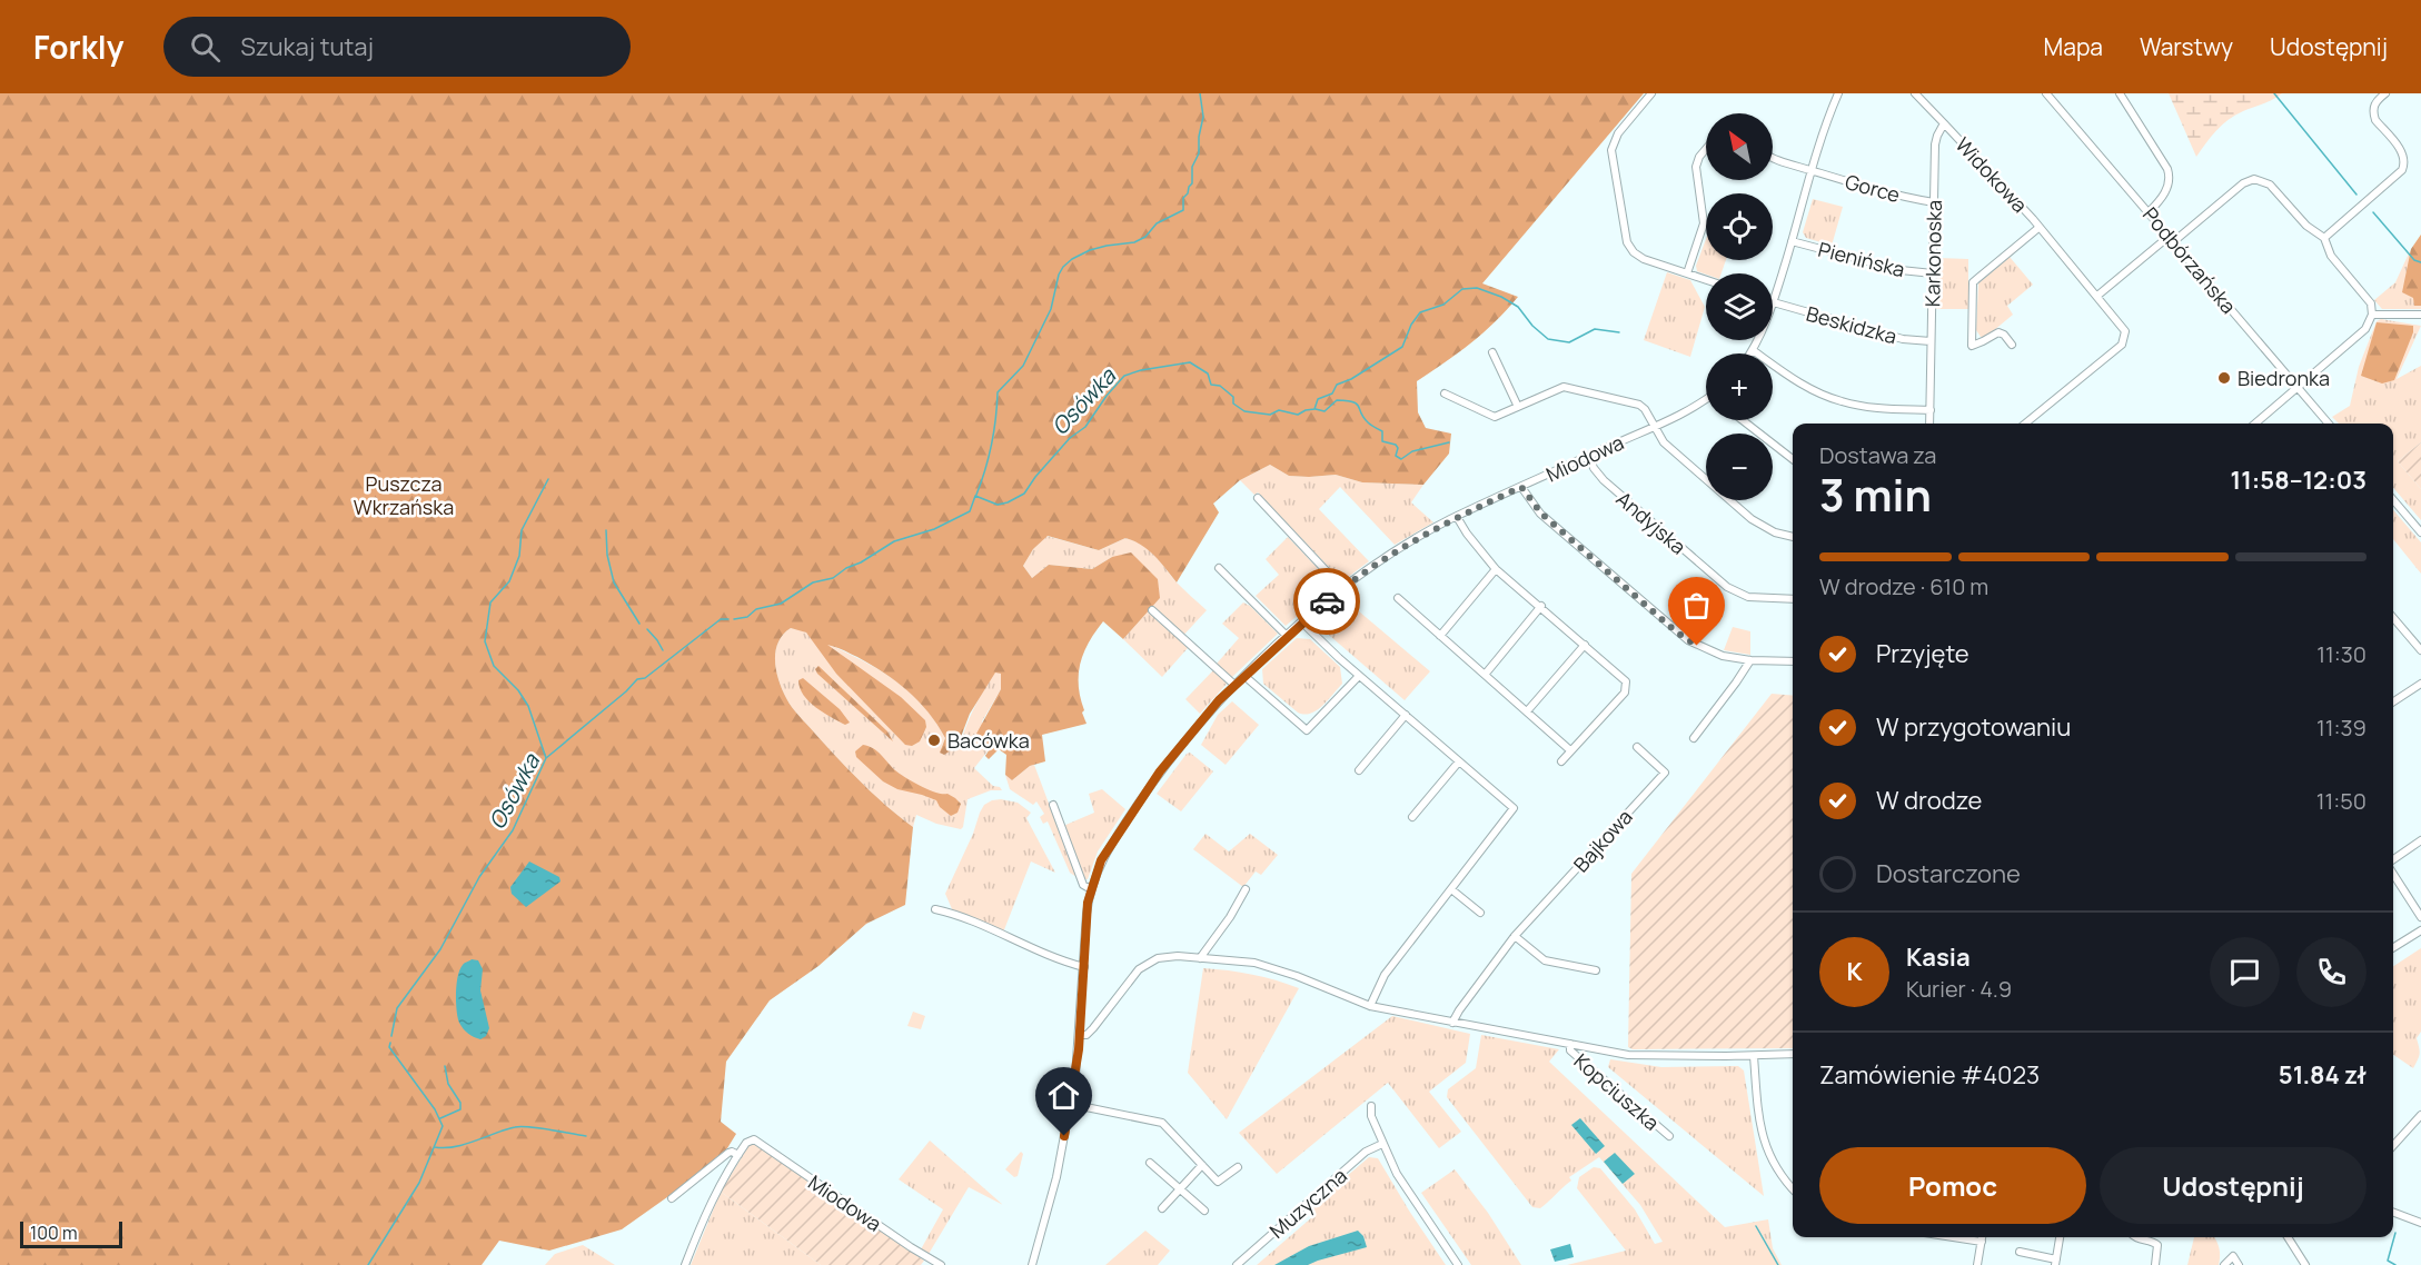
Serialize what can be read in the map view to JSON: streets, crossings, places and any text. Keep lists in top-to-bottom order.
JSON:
{
  "streets": {
    "street": [
      "Widokowa",
      "Gorce",
      "Karkonoska",
      "Pienińska",
      "Podbórzańska",
      "Beskidzka",
      "Miodowa",
      "Andyjska",
      "Bajkowa",
      "Kopciuszka",
      "Muzyczna"
    ]
  },
  "crossings": [
    ["Widokowa", "Karkonoska"],
    ["Gorce", "Karkonoska"],
    ["Karkonoska", "Pienińska"],
    ["Karkonoska", "Beskidzka"],
    ["Miodowa", "Andyjska"]
  ],
  "water": ["Osówka"],
  "parks": ["Puszcza Wkrzańska"],
  "places": ["Biedronka", "Bacówka"],
  "scale_bar": "100 m",
  "north": "top left",
  "page": {
    "header": "Forkly",
    "search": "Szukaj tutaj",
    "nav": ["Mapa", "Warstwy", "Udostępnij"],
    "map_buttons": ["+", "−"],
    "heading": ["3 min", "Dostawa za", "11:58–12:03"],
    "panel": [
      "Kasia",
      "Kurier · 4.9",
      "Zamówienie #4023",
      "51.84 zł"
    ],
    "bar": "W drodze · 610 m",
    "list": [
      ["Przyjęte", "11:30"],
      ["W przygotowaniu", "11:39"],
      ["W drodze", "11:50"],
      "Dostarczone"
    ],
    "round": "K",
    "buttons": ["Pomoc", "Udostępnij"],
    "scale": "100 m"
  }
}
